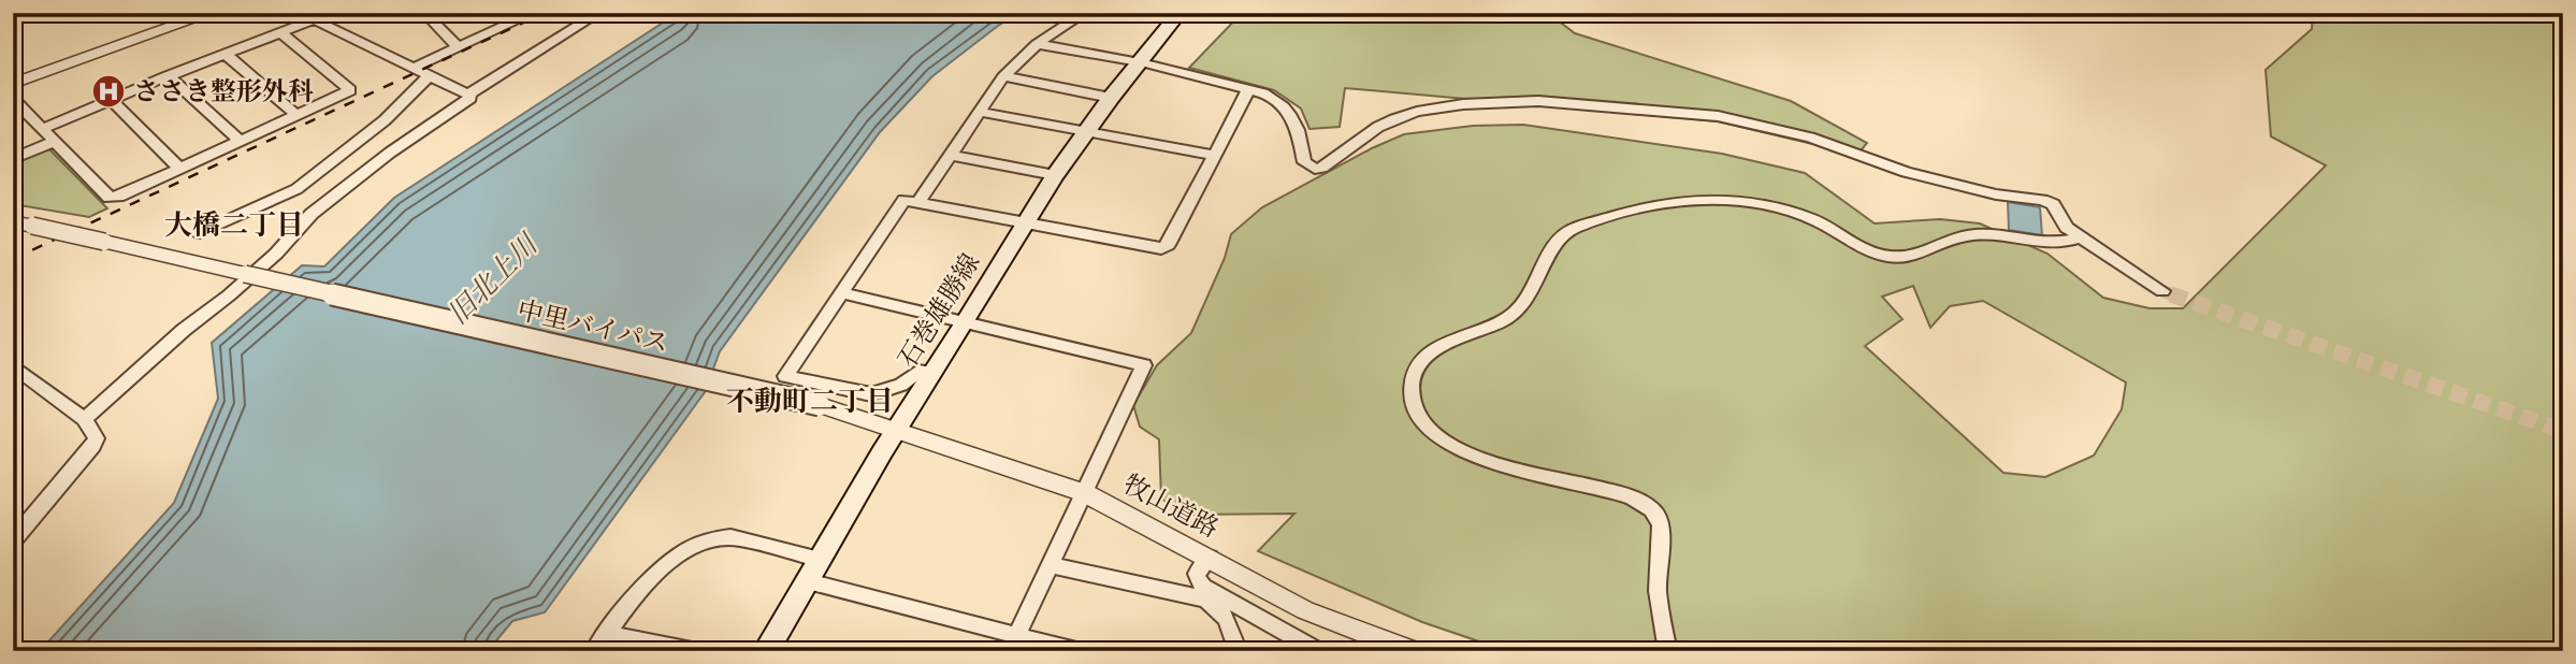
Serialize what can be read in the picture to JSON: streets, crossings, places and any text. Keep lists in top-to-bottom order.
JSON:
{
  "streets": {
    "main road": ["石巻雄勝線"],
    "street": ["中里バイパス", "牧山道路"]
  },
  "crossings": [
    ["石巻雄勝線", "中里バイパス"],
    ["石巻雄勝線", "牧山道路"],
    ["中里バイパス", "牧山道路"]
  ],
  "districts": ["大橋二丁目", "不動町二丁目"],
  "water": ["旧北上川"],
  "places": {
    "hospital": ["ささき整形外科"]
  }
}
